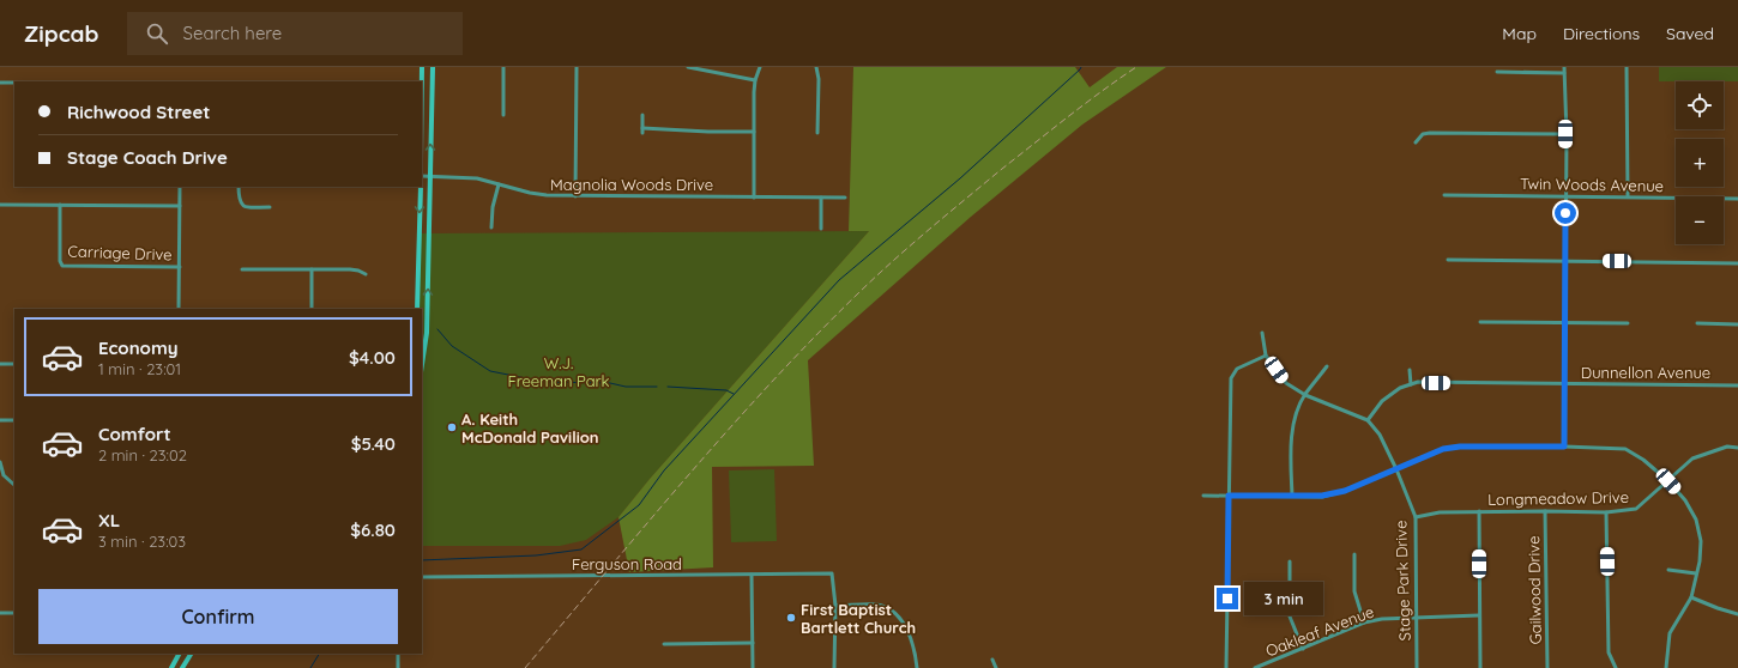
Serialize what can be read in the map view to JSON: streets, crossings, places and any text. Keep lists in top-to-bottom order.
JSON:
{
  "streets": {
    "street": [
      "Magnolia Woods Drive",
      "Twin Woods Avenue",
      "Carriage Drive",
      "Dunnellon Avenue",
      "Longmeadow Drive",
      "Ferguson Road",
      "Stage Park Drive",
      "Gailwood Drive",
      "Oakleaf Avenue"
    ]
  },
  "crossings": [
    ["Dunnellon Avenue", "Stage Park Drive"],
    ["Longmeadow Drive", "Stage Park Drive"],
    ["Longmeadow Drive", "Gailwood Drive"],
    ["Stage Park Drive", "Oakleaf Avenue"]
  ],
  "parks": ["W.J. Freeman Park"],
  "places": ["A. Keith McDonald Pavilion", "First Baptist Bartlett Church"],
  "page": {
    "header": "Zipcab",
    "search": "Search here",
    "nav": ["Map", "Directions", "Saved"],
    "map_buttons": ["+", "−"],
    "banner": ["Richwood Street", "Stage Coach Drive"],
    "list": [
      {
        "name": "Economy",
        "note": "1 min · 23:01",
        "value": "$4.00"
      },
      {
        "name": "Comfort",
        "note": "2 min · 23:02",
        "value": "$5.40"
      },
      {
        "name": "XL",
        "note": "3 min · 23:03",
        "value": "$6.80"
      }
    ],
    "buttons": "Confirm",
    "bubble": "3 min"
  }
}
